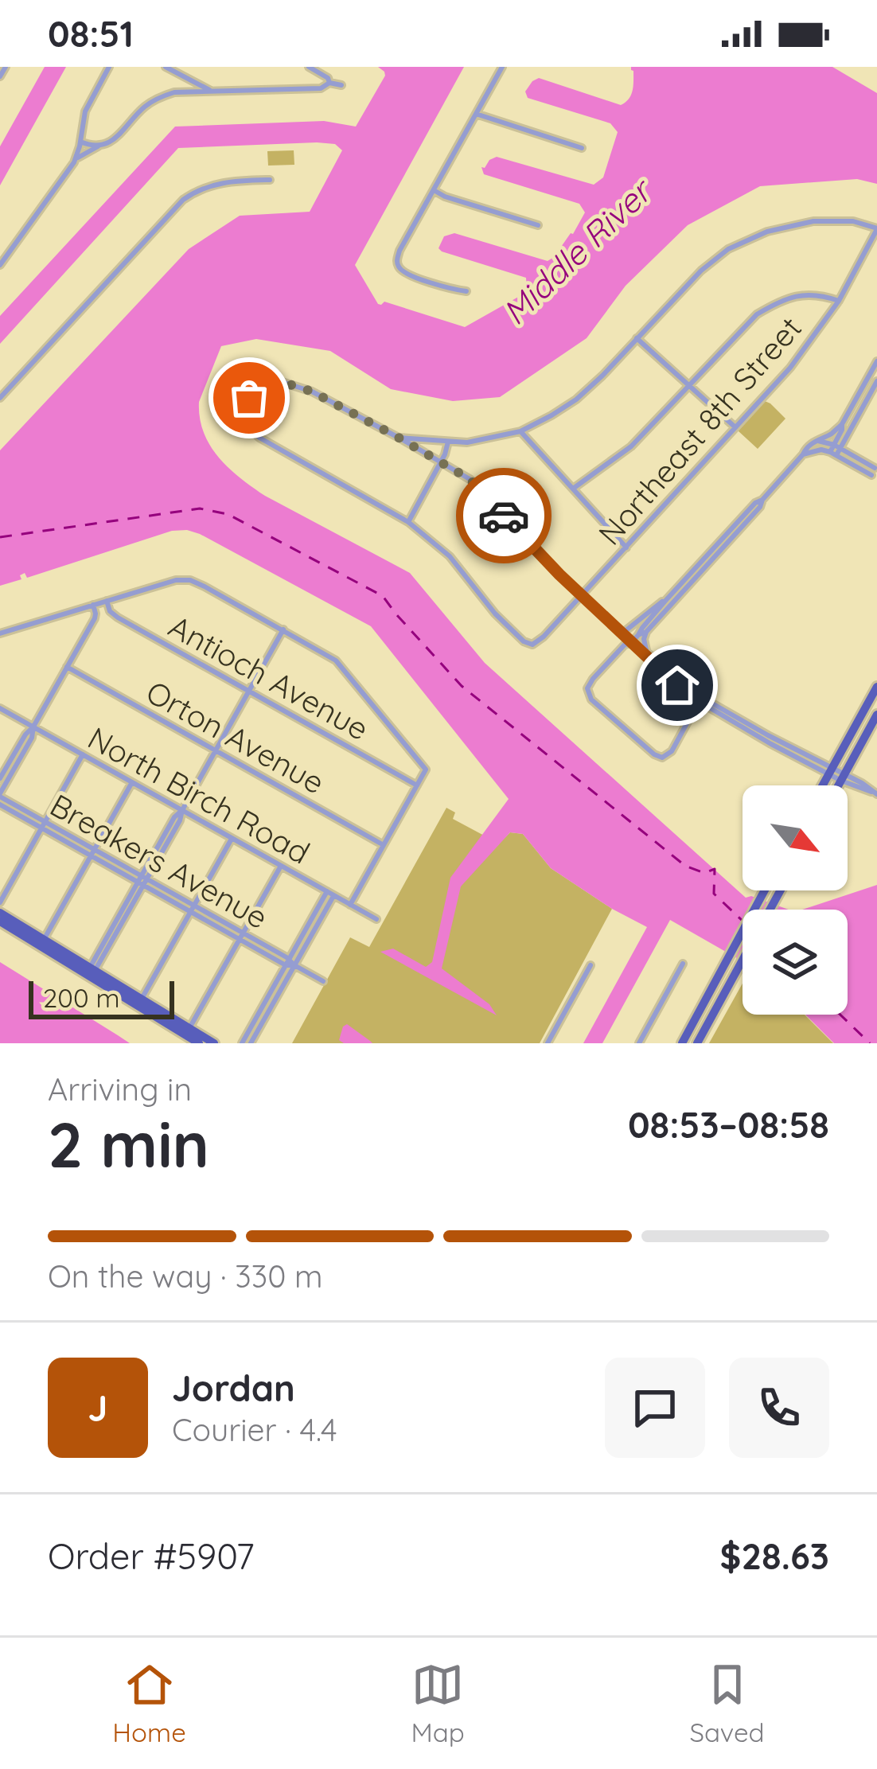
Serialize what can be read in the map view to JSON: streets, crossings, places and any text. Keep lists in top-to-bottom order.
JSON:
{
  "streets": {
    "street": [
      "Northeast 8th Street",
      "Antioch Avenue",
      "Orton Avenue",
      "North Birch Road",
      "Breakers Avenue"
    ]
  },
  "water": ["Middle River"],
  "scale_bar": "200 m",
  "north": "bottom right",
  "page": {
    "status": "08:51",
    "scale": "200 m",
    "heading": ["2 min", "Arriving in", "08:53–08:58"],
    "panel": [
      "Jordan",
      "Courier · 4.4",
      "Order #5907",
      "$28.63"
    ],
    "bar": "On the way · 330 m",
    "round": "J",
    "tabs": ["Home", "Map", "Saved"]
  }
}
